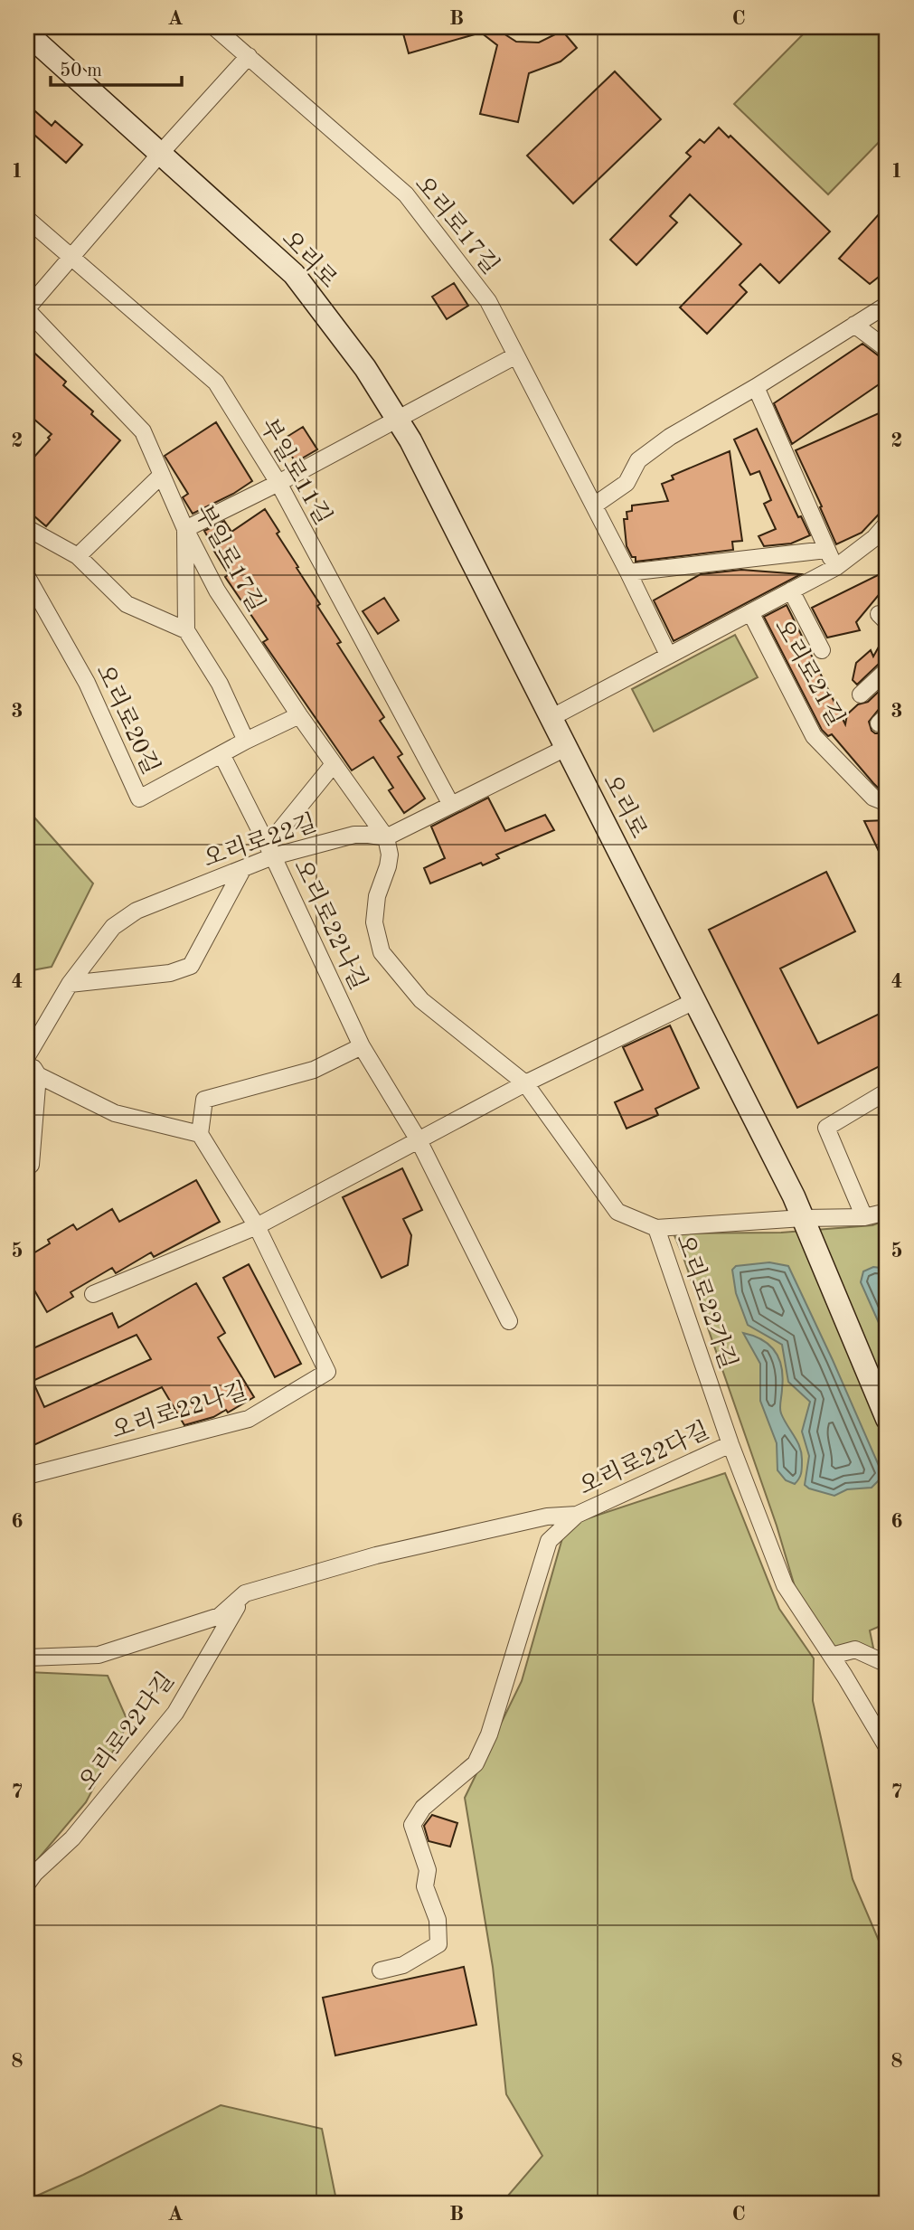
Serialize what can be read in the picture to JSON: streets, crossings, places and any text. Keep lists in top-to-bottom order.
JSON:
{
  "streets": {
    "main road": ["오리로"],
    "street": [
      "오리로17길",
      "부일로11길",
      "부일로17길",
      "오리로21길",
      "오리로20길",
      "오리로22길",
      "오리로22나길",
      "오리로22가길",
      "오리로22다길"
    ]
  },
  "crossings": [
    ["오리로17길", "오리로21길"],
    ["오리로", "오리로21길"],
    ["부일로17길", "오리로20길"],
    ["부일로17길", "오리로22길"],
    ["부일로17길", "오리로22가길"],
    ["오리로20길", "오리로22나길"],
    ["오리로22길", "오리로22나길"],
    ["오리로22길", "오리로22가길"],
    ["오리로22가길", "오리로22다길"]
  ],
  "scale_bar": "50 m",
  "grid": {
    "columns": ["A", "B", "C"],
    "rows": [
      "1",
      "2",
      "3",
      "4",
      "5",
      "6",
      "7",
      "8"
    ]
  }
}
